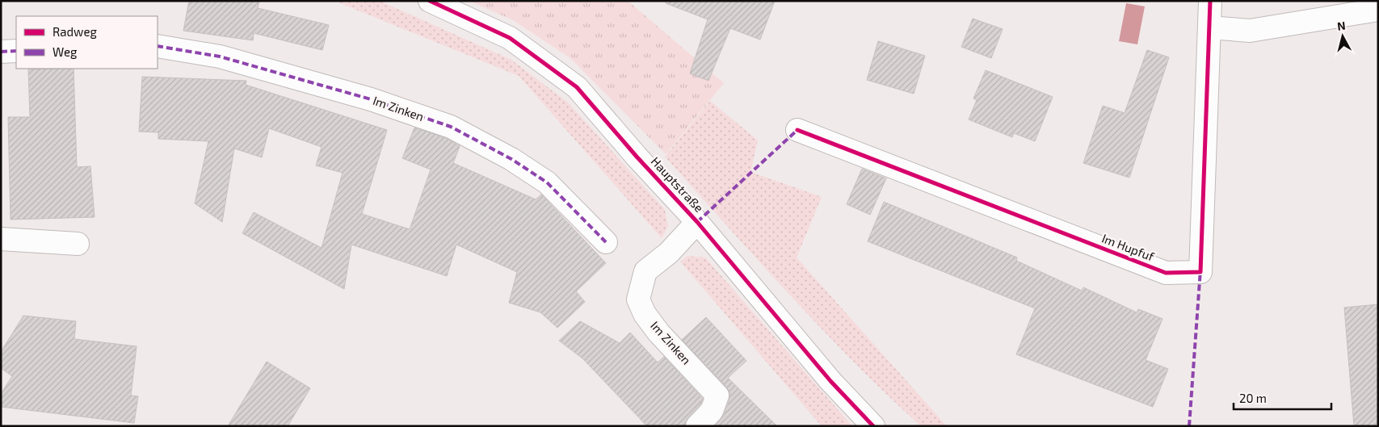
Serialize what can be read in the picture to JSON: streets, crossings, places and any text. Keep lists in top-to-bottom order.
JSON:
{
  "streets": {
    "street": ["Im Zinken", "Hauptstraße", "Im Hupfuf"]
  },
  "crossings": [
    ["Im Zinken", "Hauptstraße"]
  ],
  "legend": ["Radweg", "Weg"],
  "scale_bar": "20 m",
  "north": "top"
}
